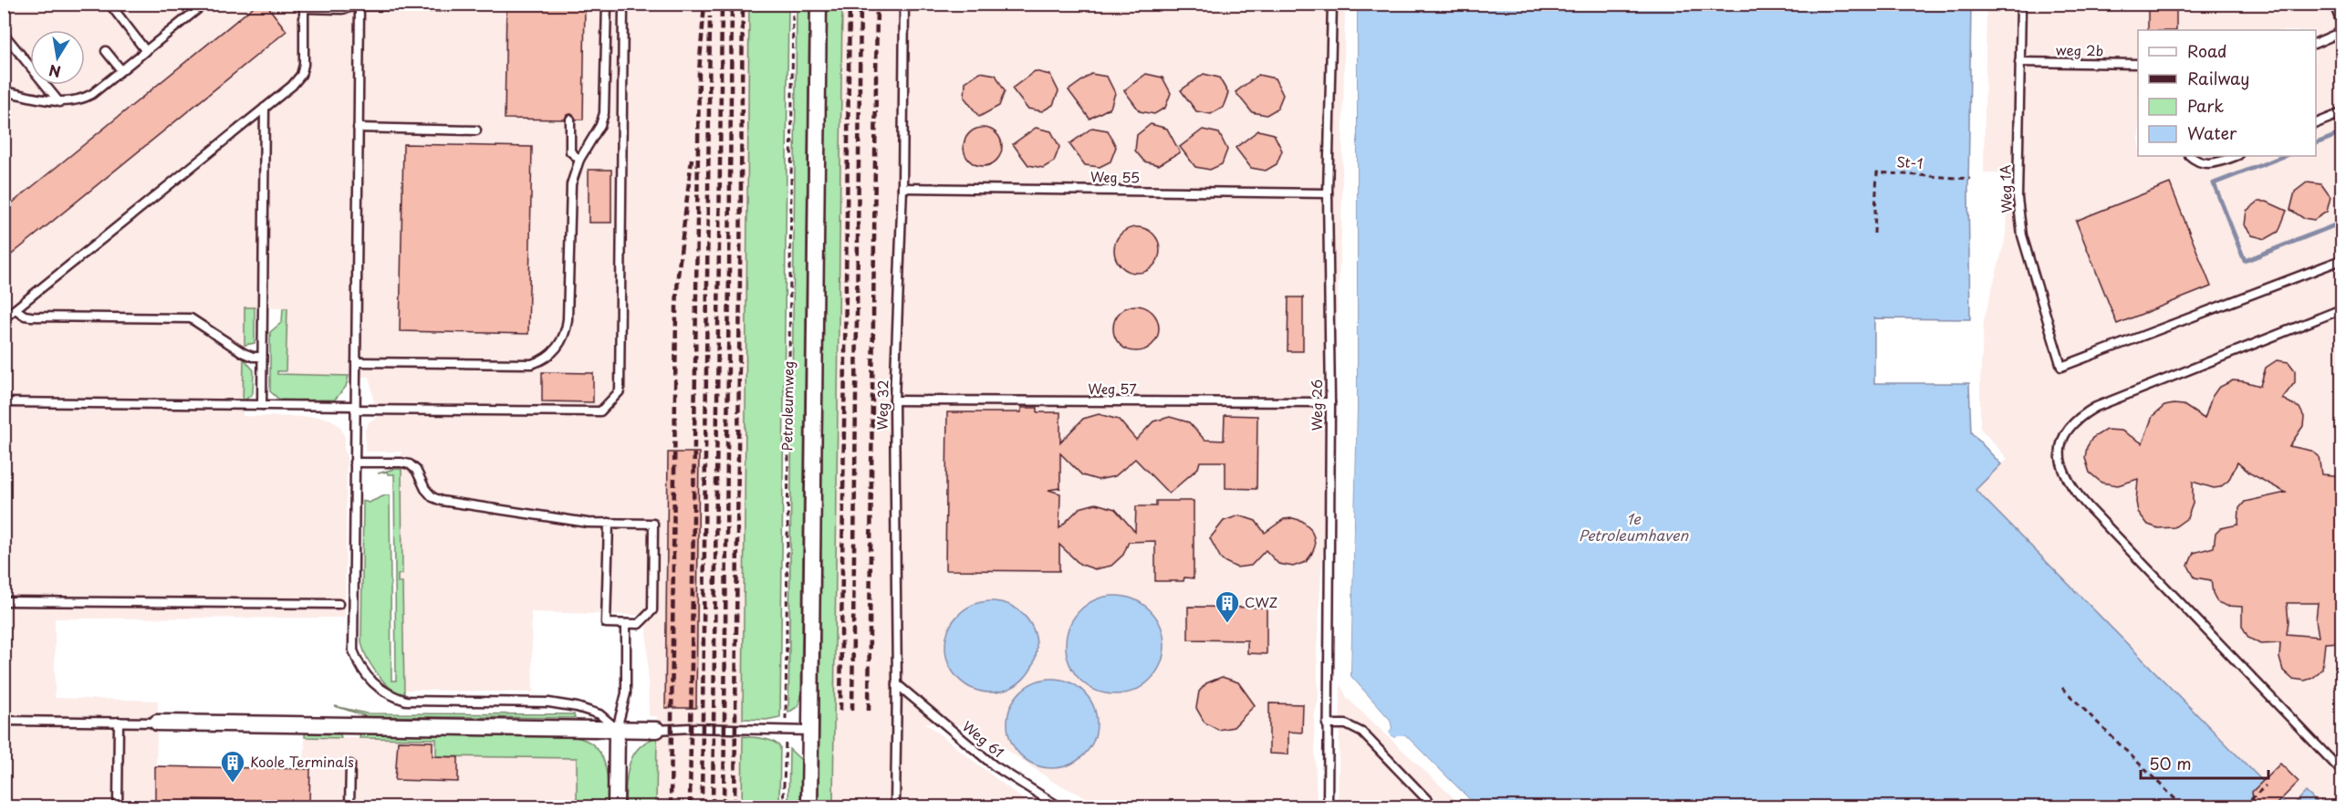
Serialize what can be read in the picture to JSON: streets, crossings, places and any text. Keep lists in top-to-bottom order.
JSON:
{
  "streets": {
    "street": ["Petroleumweg"],
    "lane": [
      "weg 2b",
      "Weg 55",
      "Weg 1A",
      "Weg 57",
      "Weg 32",
      "Weg 26",
      "Weg 61"
    ],
    "path": ["St-1"]
  },
  "crossings": [
    ["weg 2b", "Weg 1A"],
    ["Weg 55", "Weg 32"],
    ["Weg 55", "Weg 26"],
    ["Weg 57", "Weg 32"],
    ["Weg 57", "Weg 26"],
    ["Weg 32", "Weg 61"]
  ],
  "water": ["1e Petroleumhaven"],
  "places": {
    "building": ["CWZ", "Koole Terminals"]
  },
  "legend": [
    "Road",
    "Railway",
    "Park",
    "Water"
  ],
  "scale_bar": "50 m",
  "north": "bottom"
}
